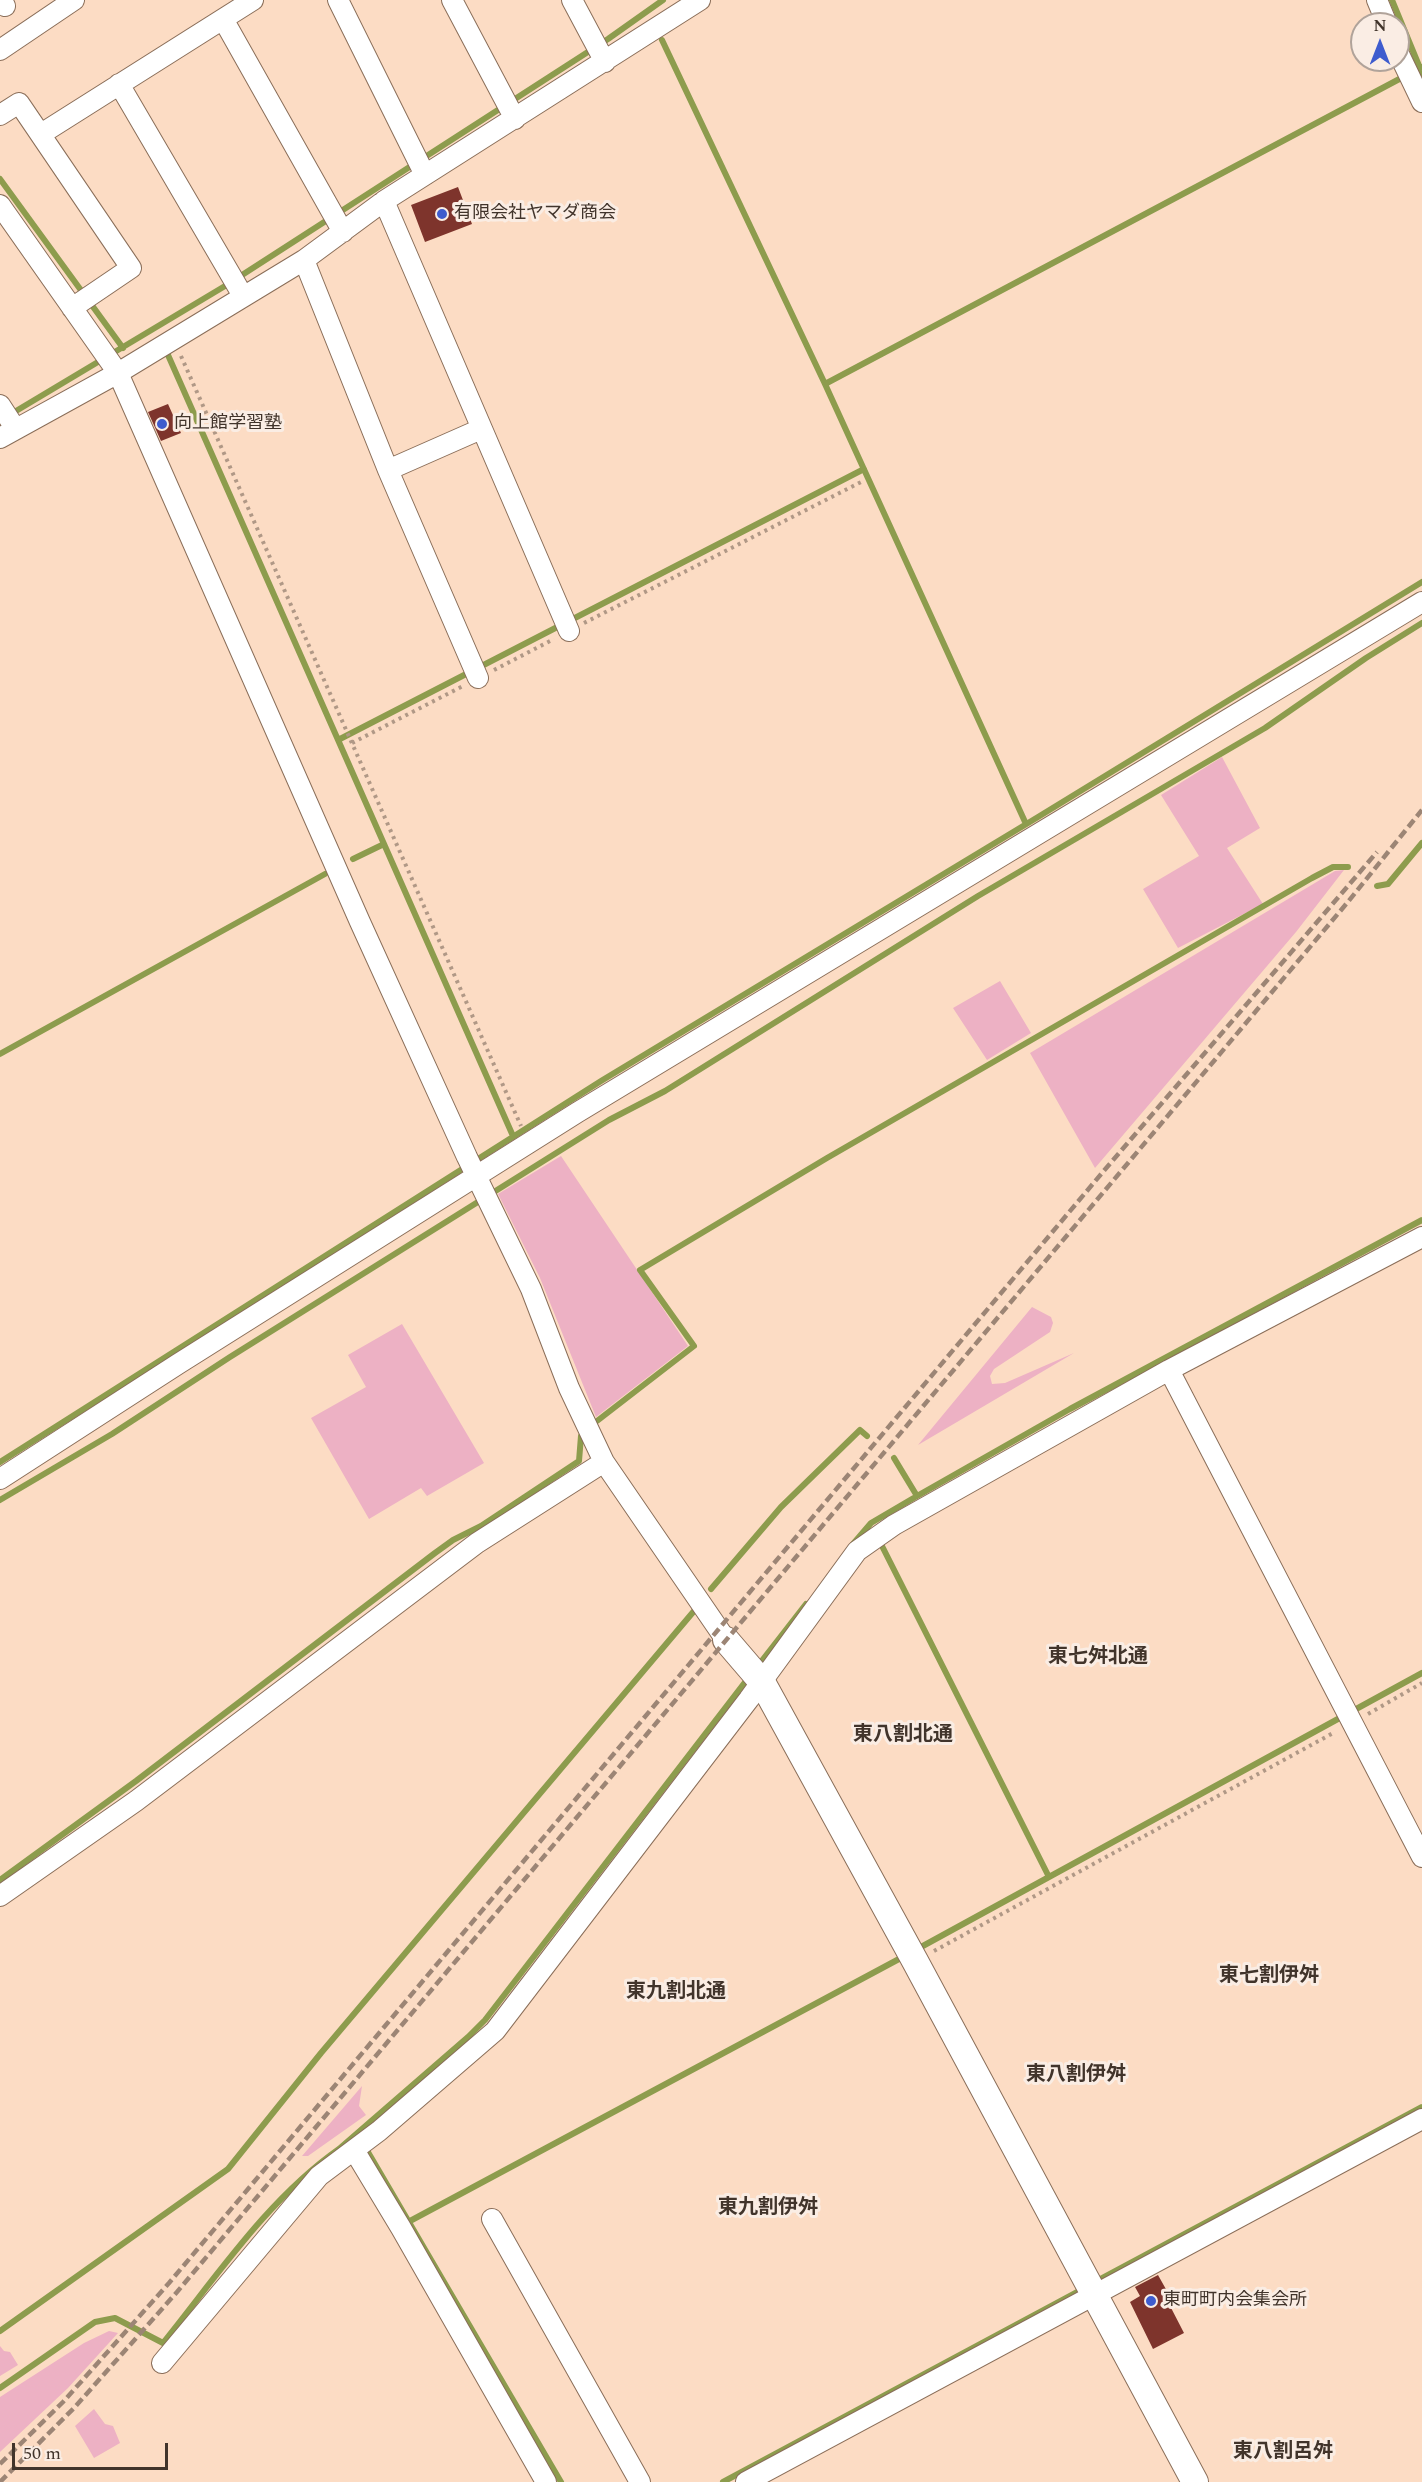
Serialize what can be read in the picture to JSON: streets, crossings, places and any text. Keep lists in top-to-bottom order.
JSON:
{
  "districts": [
    "東七舛北通",
    "東八割北通",
    "東七割伊舛",
    "東九割北通",
    "東八割伊舛",
    "東九割伊舛",
    "東八割呂舛"
  ],
  "places": ["有限会社ヤマダ商会", "向上館学習塾", "東町町内会集会所"],
  "scale_bar": "50 m",
  "north": "top"
}
